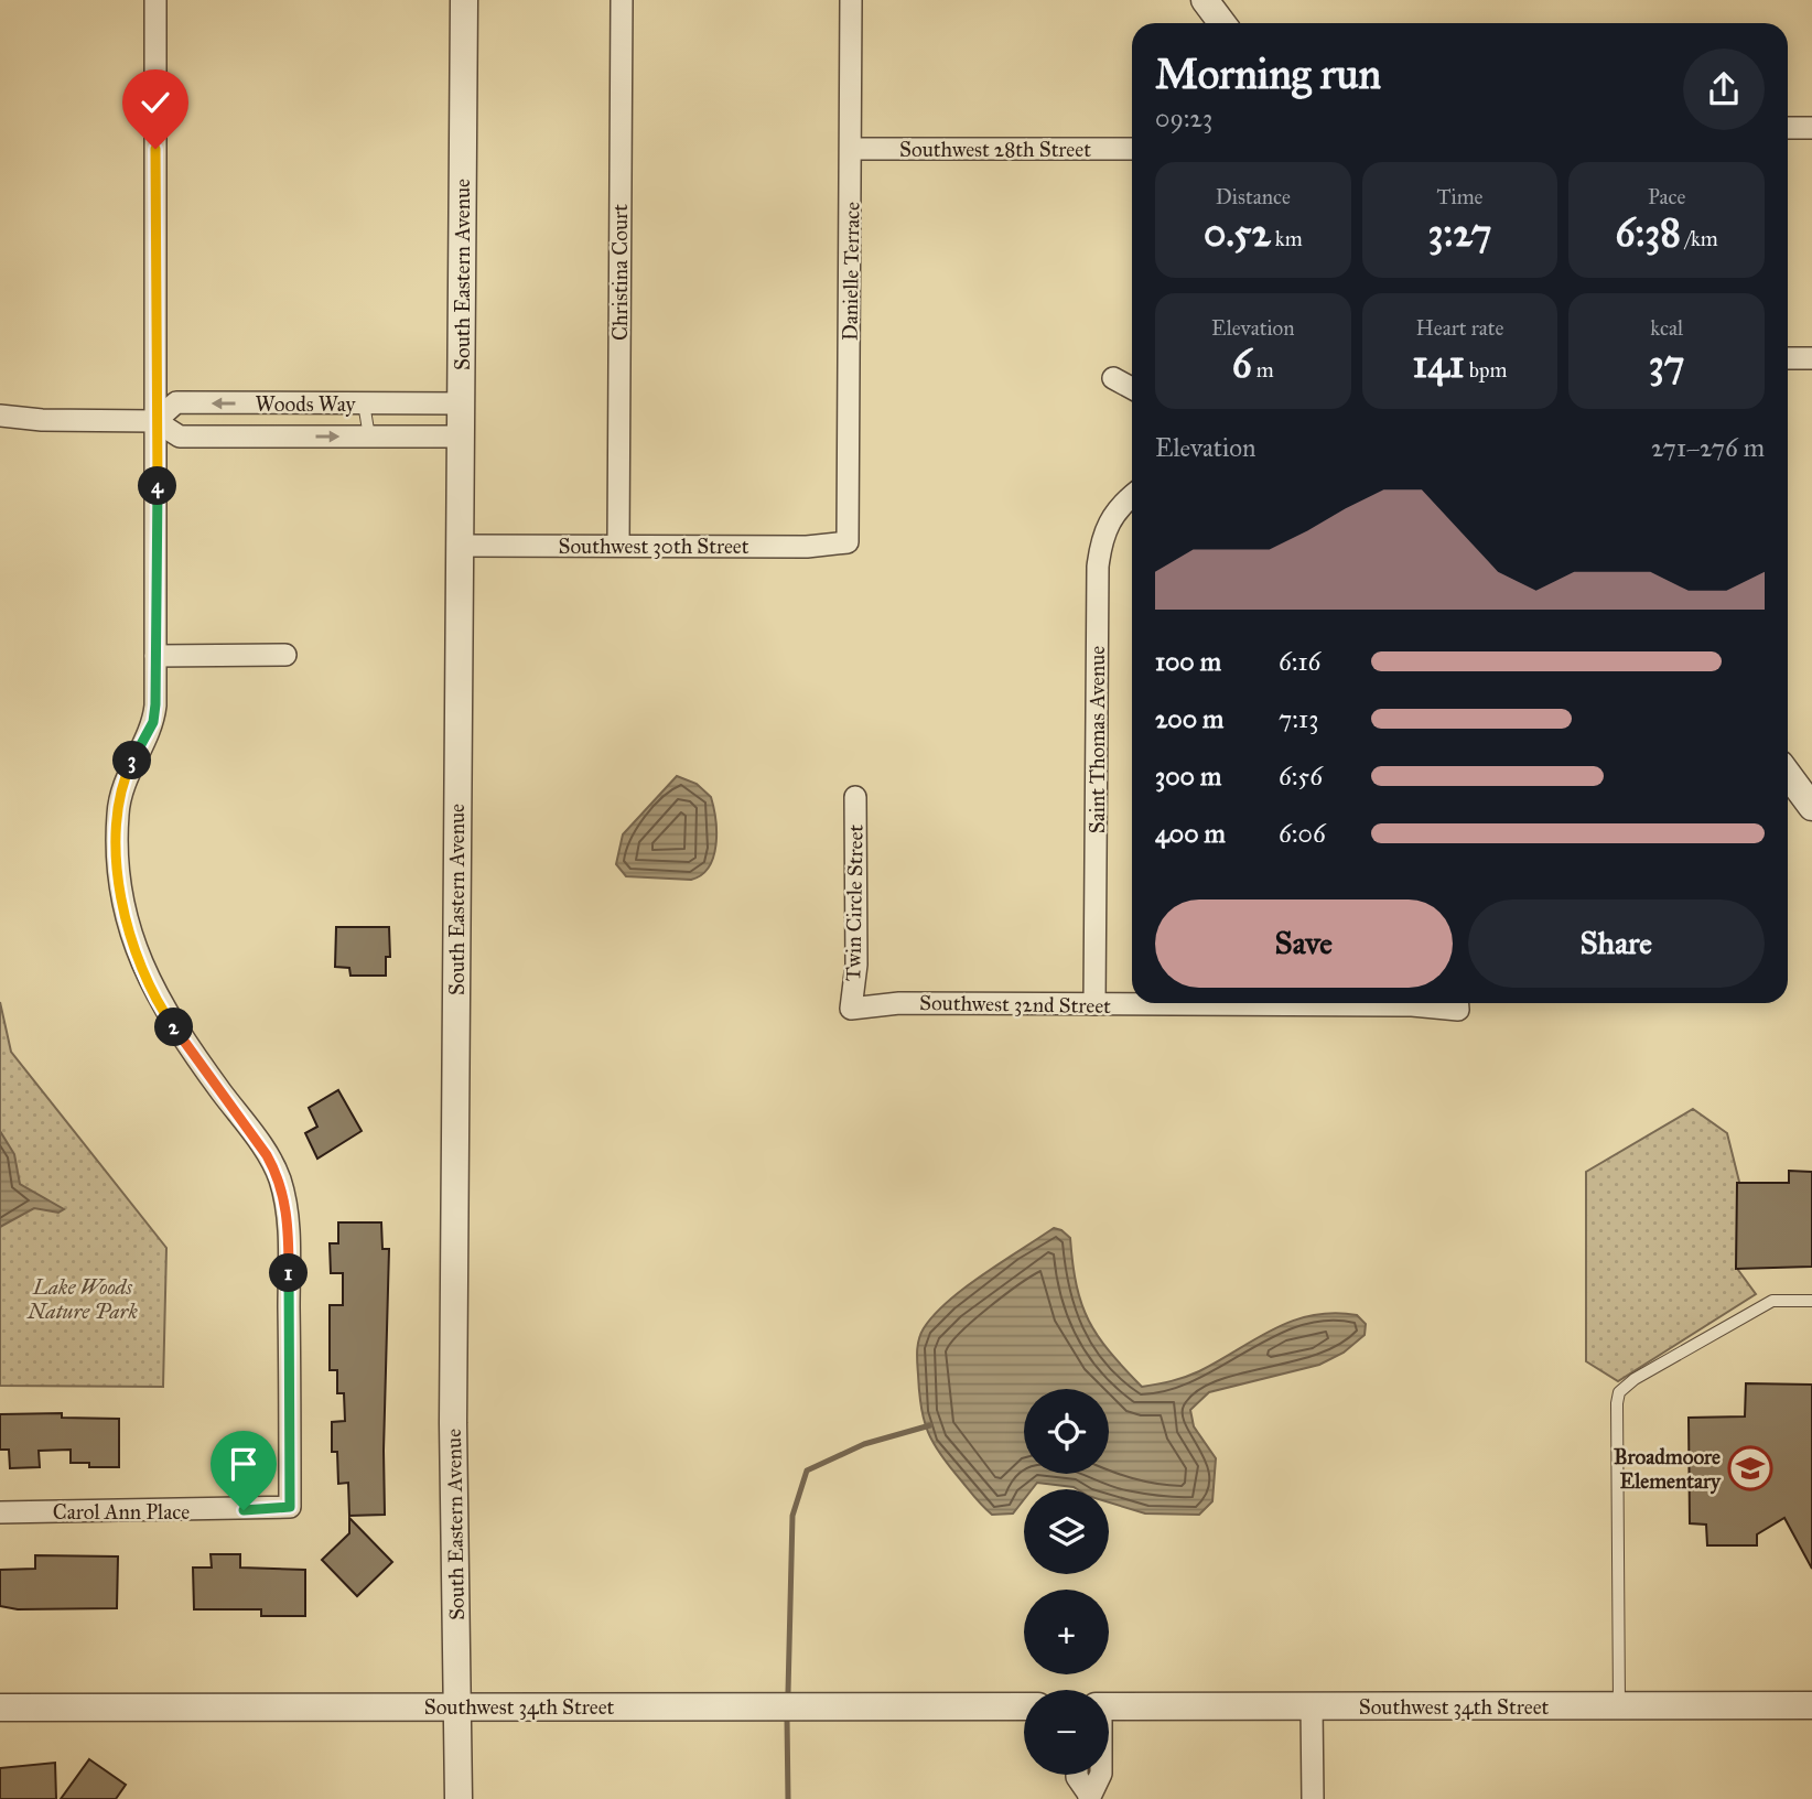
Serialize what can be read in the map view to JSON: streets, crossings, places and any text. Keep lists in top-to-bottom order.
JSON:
{
  "streets": {
    "street": [
      "Southwest 28th Street",
      "Danielle Terrace",
      "Christina Court",
      "South Eastern Avenue",
      "Woods Way",
      "Southwest 30th Street",
      "Saint Thomas Avenue",
      "Twin Circle Street",
      "Southwest 32nd Street",
      "Carol Ann Place",
      "Southwest 34th Street"
    ]
  },
  "crossings": [
    ["Southwest 28th Street", "Danielle Terrace"],
    ["Danielle Terrace", "Southwest 30th Street"],
    ["Christina Court", "Southwest 30th Street"],
    ["South Eastern Avenue", "Woods Way"],
    ["South Eastern Avenue", "Southwest 30th Street"],
    ["South Eastern Avenue", "Southwest 34th Street"],
    ["Saint Thomas Avenue", "Southwest 32nd Street"],
    ["Twin Circle Street", "Southwest 32nd Street"]
  ],
  "parks": ["Lake Woods Nature Park"],
  "places": {
    "school or university": ["Broadmoore Elementary"]
  },
  "page": {
    "heading": ["Morning run", "09:23"],
    "stats": [
      ["Distance", "0.52 km"],
      ["Time", "3:27"],
      ["Pace", "6:38 /km"],
      ["Elevation", "6 m"],
      ["Heart rate", "141 bpm"],
      ["kcal", "37"]
    ],
    "chart": ["Elevation", "271–276 m"],
    "pins": [
      "4",
      "3",
      "2",
      "1"
    ],
    "list": [
      {
        "name": "100 m",
        "note": "6:16"
      },
      {
        "name": "200 m",
        "note": "7:13"
      },
      {
        "name": "300 m",
        "note": "6:56"
      },
      {
        "name": "400 m",
        "note": "6:06"
      }
    ],
    "buttons": ["Save", "Share"],
    "map_buttons": ["+", "−"]
  }
}
